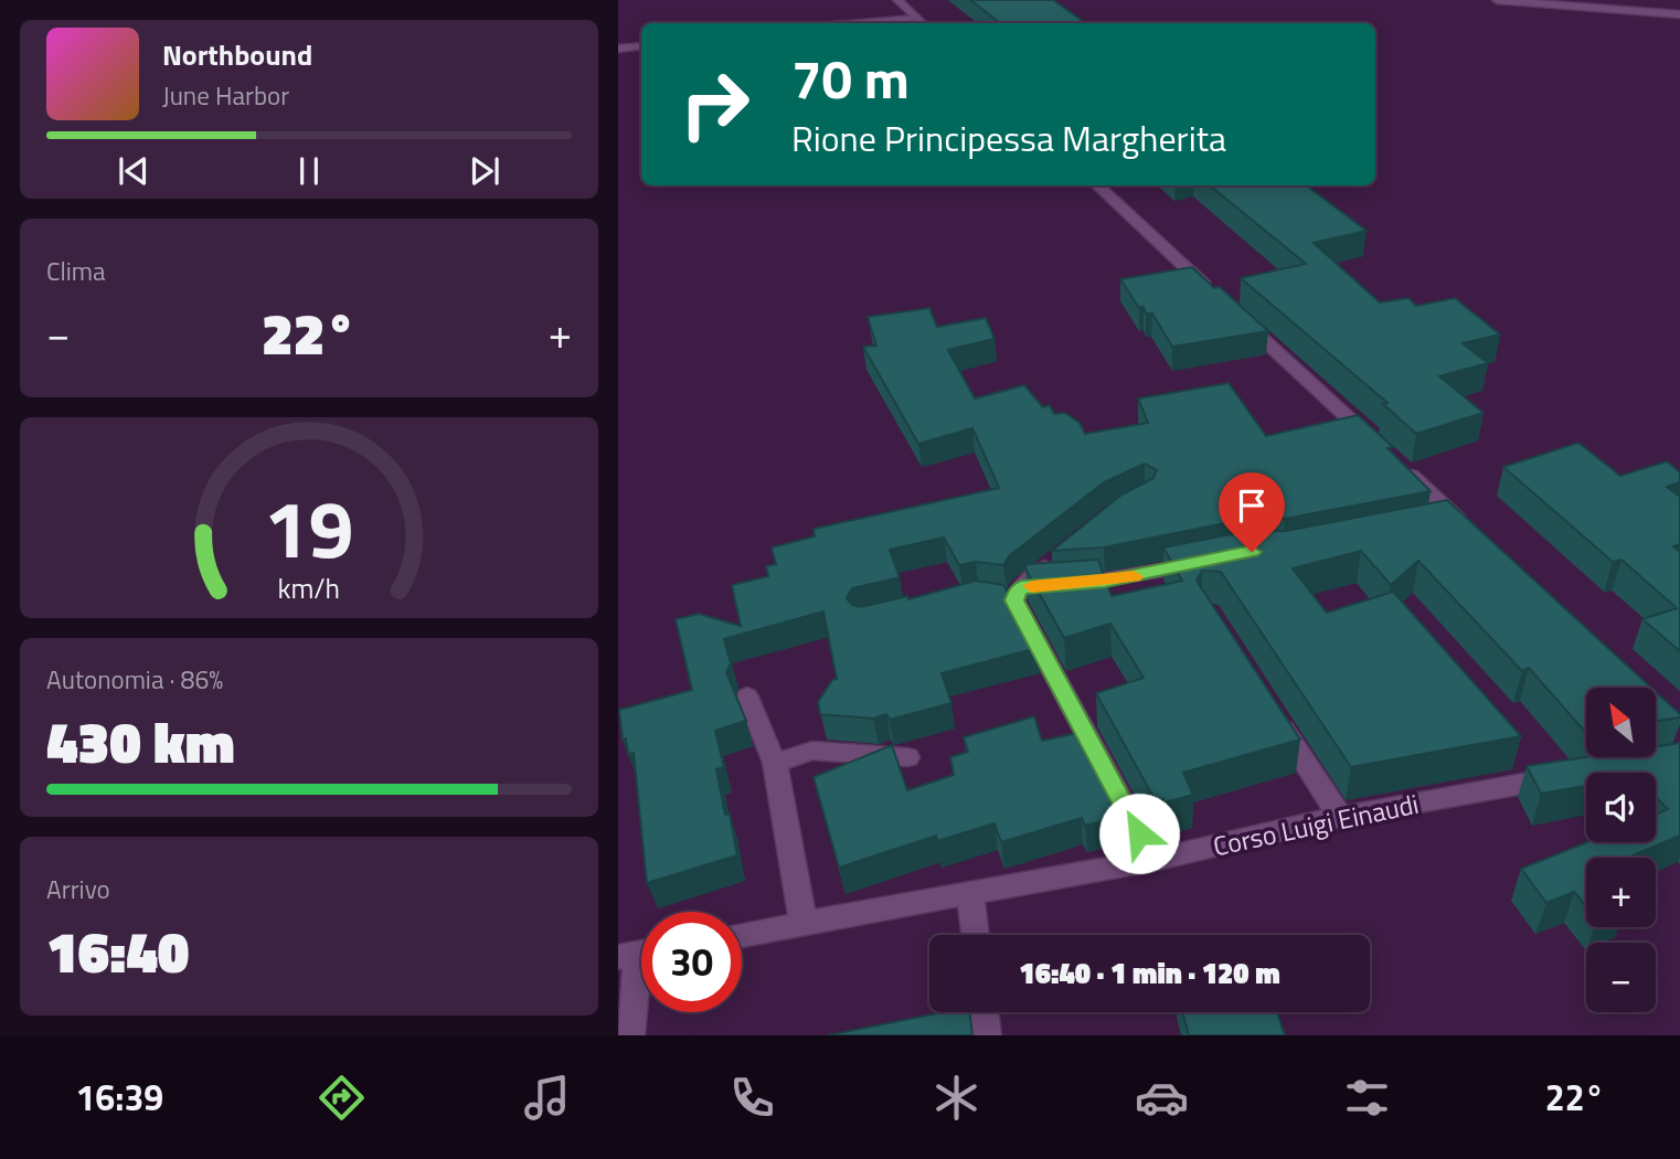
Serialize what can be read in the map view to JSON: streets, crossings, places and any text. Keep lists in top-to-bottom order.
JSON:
{
  "streets": {
    "street": ["Corso Luigi Einaudi"]
  },
  "north": "top left",
  "page": {
    "turn": ["70 m", "Rione Principessa Margherita"],
    "song": ["Northbound", "June Harbor"],
    "tile": [
      "Clima",
      ["Autonomia · 86%", "430 km"],
      ["Arrivo", "16:40"]
    ],
    "heat": ["−", "22°", "+"],
    "map_buttons": ["+", "−"],
    "limit": "30",
    "trip": "16:40 · 1 min · 120 m",
    "tabs": ["16:39", "22°"],
    "gauge": ["19", "km/h"]
  }
}
